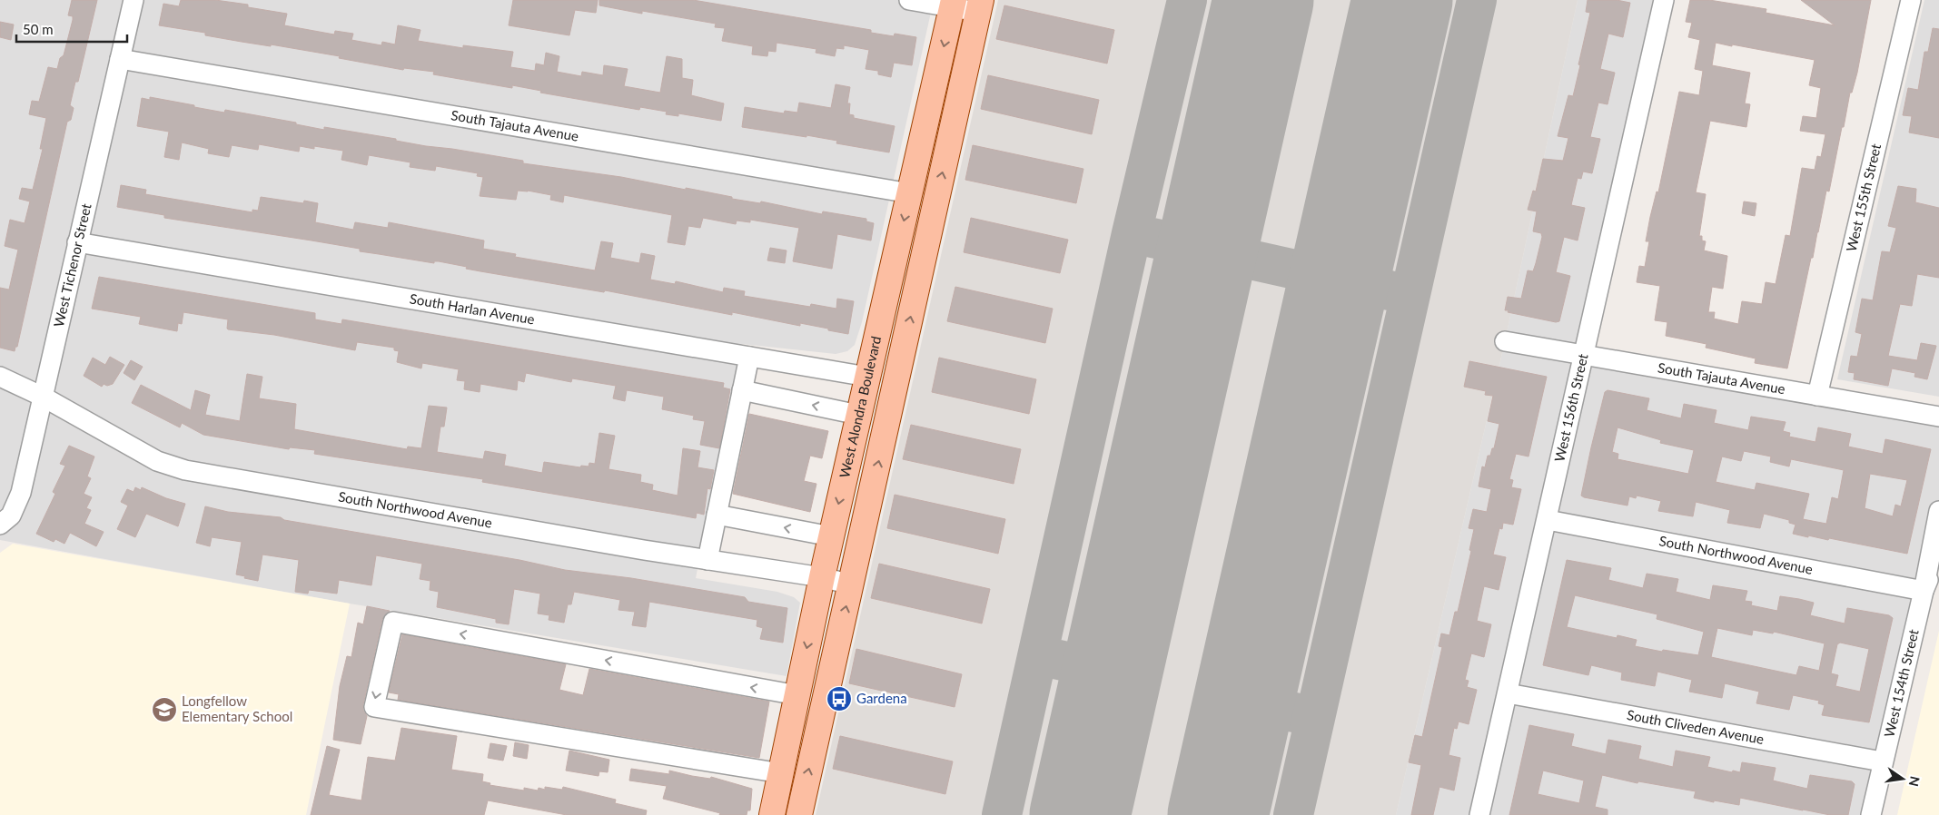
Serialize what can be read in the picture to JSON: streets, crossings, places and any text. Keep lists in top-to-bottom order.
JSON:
{
  "streets": {
    "main road": ["West Alondra Boulevard"],
    "street": [
      "South Tajauta Avenue",
      "West 155th Street",
      "West Tichenor Street",
      "South Harlan Avenue",
      "West 156th Street",
      "South Northwood Avenue",
      "West 154th Street",
      "South Cliveden Avenue"
    ]
  },
  "crossings": [
    ["South Tajauta Avenue", "West 155th Street"],
    ["South Tajauta Avenue", "West Tichenor Street"],
    ["South Tajauta Avenue", "West Alondra Boulevard"],
    ["South Tajauta Avenue", "West 156th Street"],
    ["West Tichenor Street", "South Harlan Avenue"],
    ["West Tichenor Street", "South Northwood Avenue"],
    ["South Harlan Avenue", "West Alondra Boulevard"],
    ["West Alondra Boulevard", "South Northwood Avenue"],
    ["West 156th Street", "South Northwood Avenue"],
    ["West 156th Street", "South Cliveden Avenue"],
    ["South Northwood Avenue", "West 154th Street"],
    ["West 154th Street", "South Cliveden Avenue"]
  ],
  "places": {
    "bus stop": ["Gardena"],
    "school or university": ["Longfellow Elementary School"]
  },
  "scale_bar": "50 m",
  "north": "right"
}
